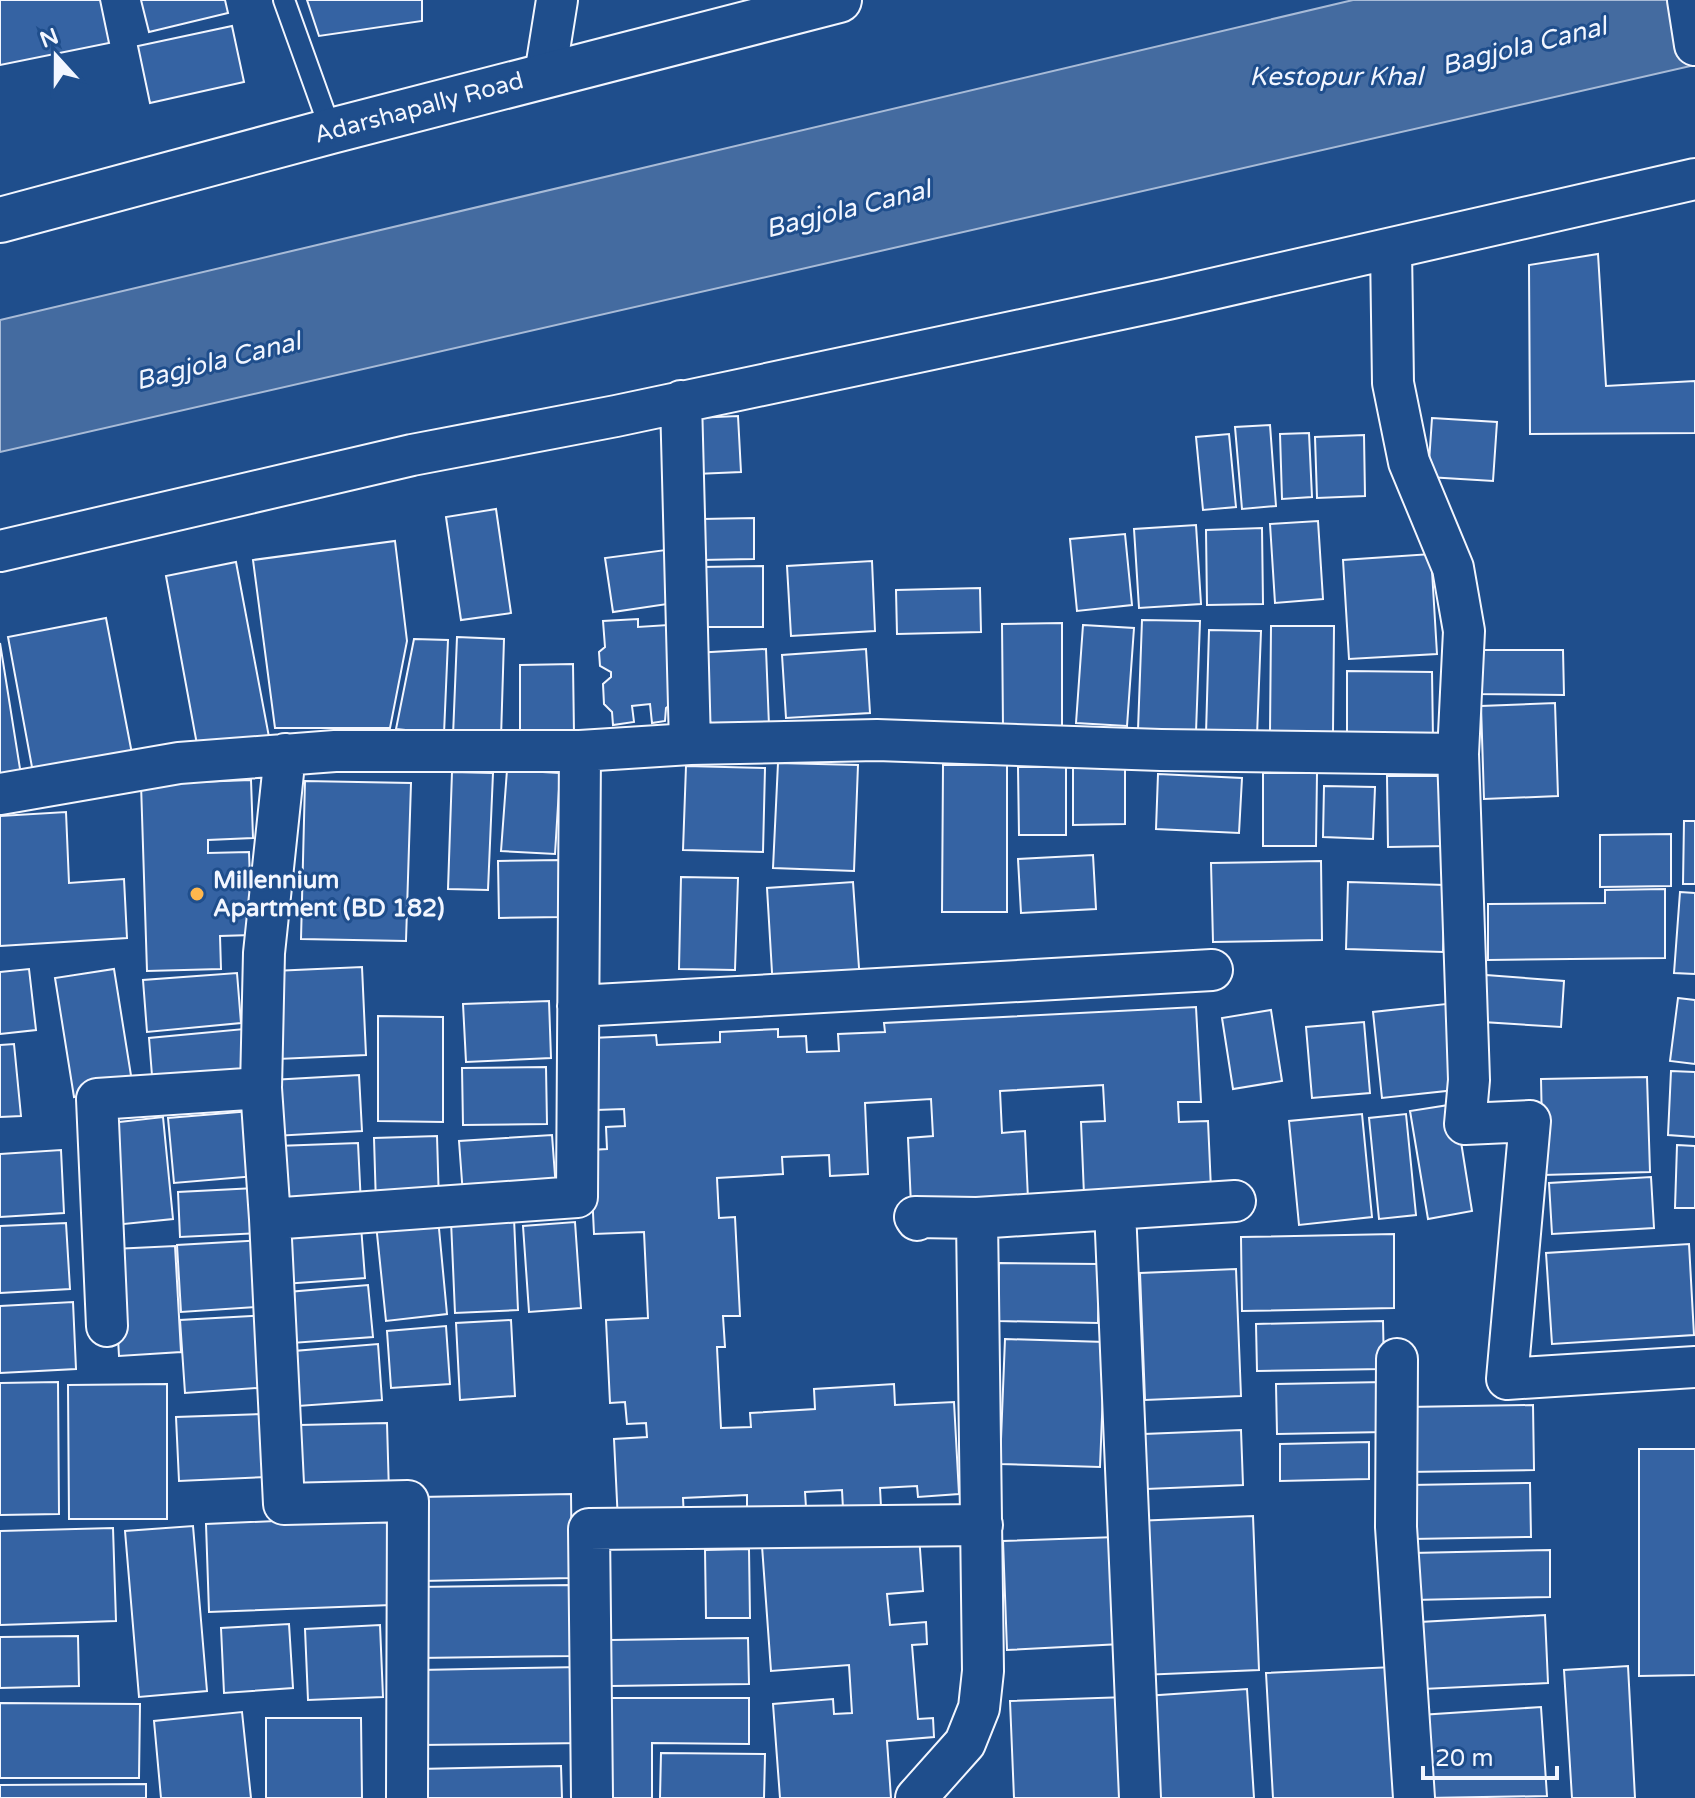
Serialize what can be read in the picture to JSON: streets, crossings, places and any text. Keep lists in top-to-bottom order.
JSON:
{
  "streets": {
    "street": ["Adarshapally Road"]
  },
  "water": ["Bagjola Canal", "Kestopur Khal"],
  "places": ["Millennium Apartment (BD 182)"],
  "scale_bar": "20 m",
  "north": "top"
}
